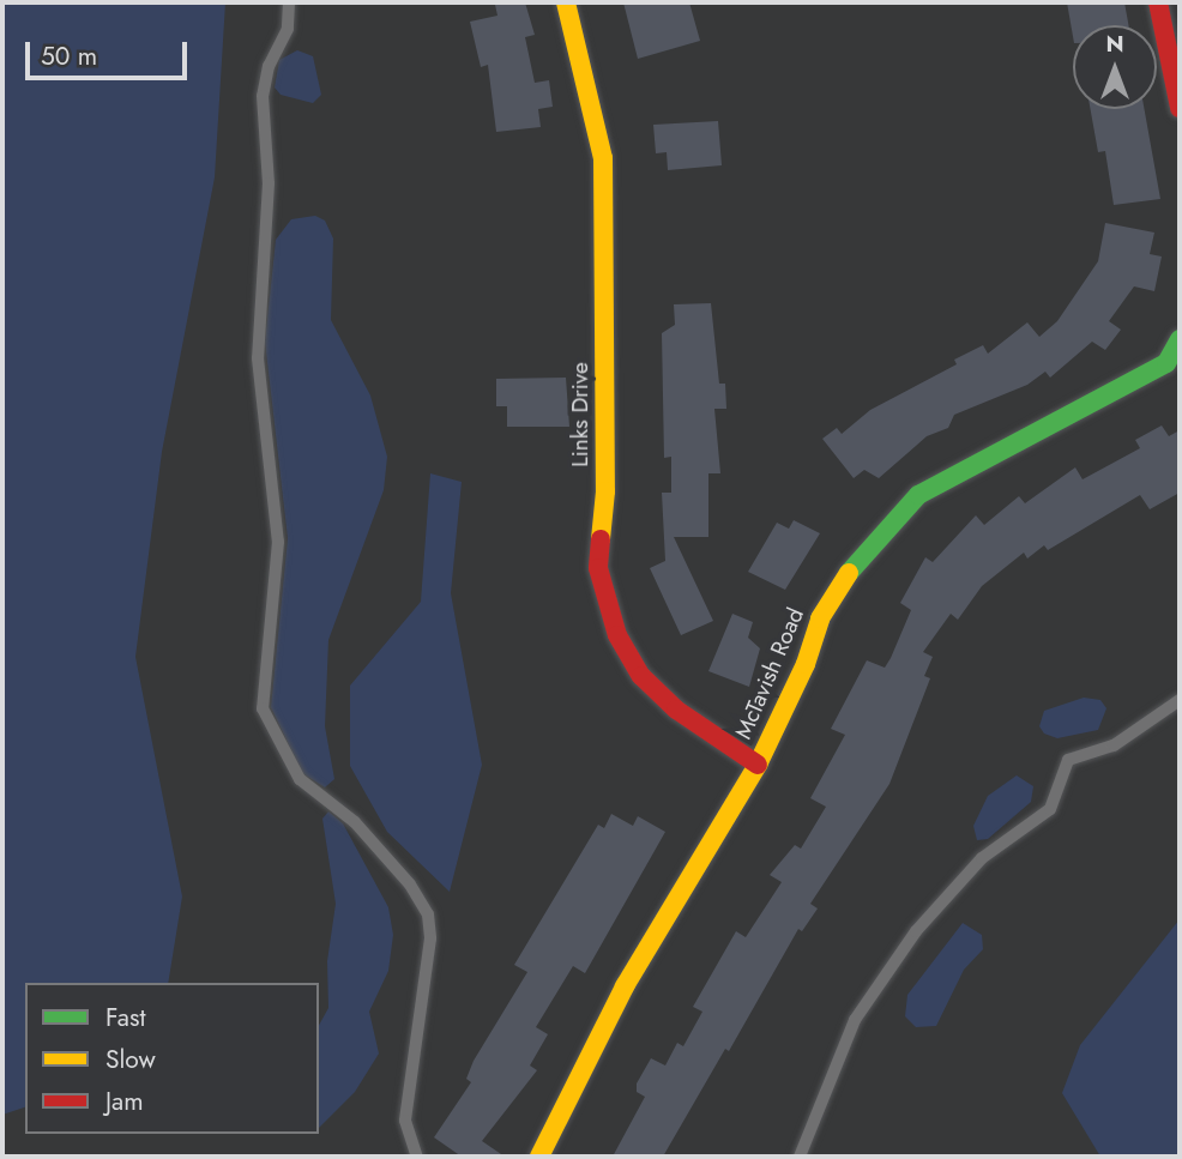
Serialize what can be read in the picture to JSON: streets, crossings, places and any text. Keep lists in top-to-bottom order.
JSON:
{
  "streets": {
    "street": ["Links Drive", "McTavish Road"]
  },
  "crossings": [
    ["Links Drive", "McTavish Road"]
  ],
  "legend": ["Fast", "Slow", "Jam"],
  "scale_bar": "50 m",
  "north": "top"
}
